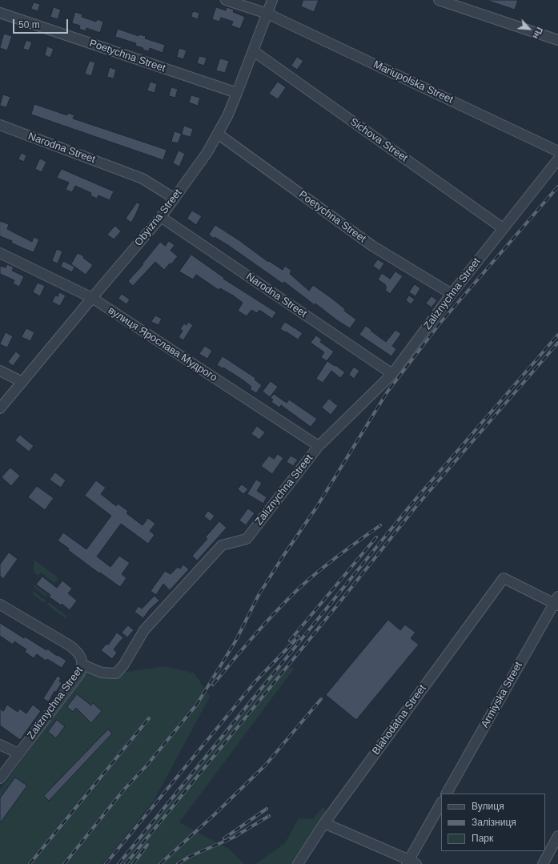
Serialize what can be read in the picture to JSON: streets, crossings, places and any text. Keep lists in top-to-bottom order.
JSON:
{
  "streets": {
    "street": [
      "Poetychna Street",
      "Mariupolska Street",
      "Sichova Street",
      "Narodna Street",
      "Obyizna Street",
      "Zaliznychna Street",
      "вулиця Ярослава Мудрого",
      "Armiyska Street",
      "Blahodatna Street"
    ]
  },
  "crossings": [
    ["Poetychna Street", "Obyizna Street"],
    ["Poetychna Street", "Zaliznychna Street"],
    ["Mariupolska Street", "Obyizna Street"],
    ["Sichova Street", "Obyizna Street"],
    ["Sichova Street", "Zaliznychna Street"],
    ["Narodna Street", "Obyizna Street"],
    ["Narodna Street", "Zaliznychna Street"],
    ["Obyizna Street", "вулиця Ярослава Мудрого"],
    ["Zaliznychna Street", "вулиця Ярослава Мудрого"],
    ["Armiyska Street", "Blahodatna Street"]
  ],
  "legend": ["Вулиця", "Залізниця", "Парк"],
  "scale_bar": "50 m",
  "north": "bottom right"
}
